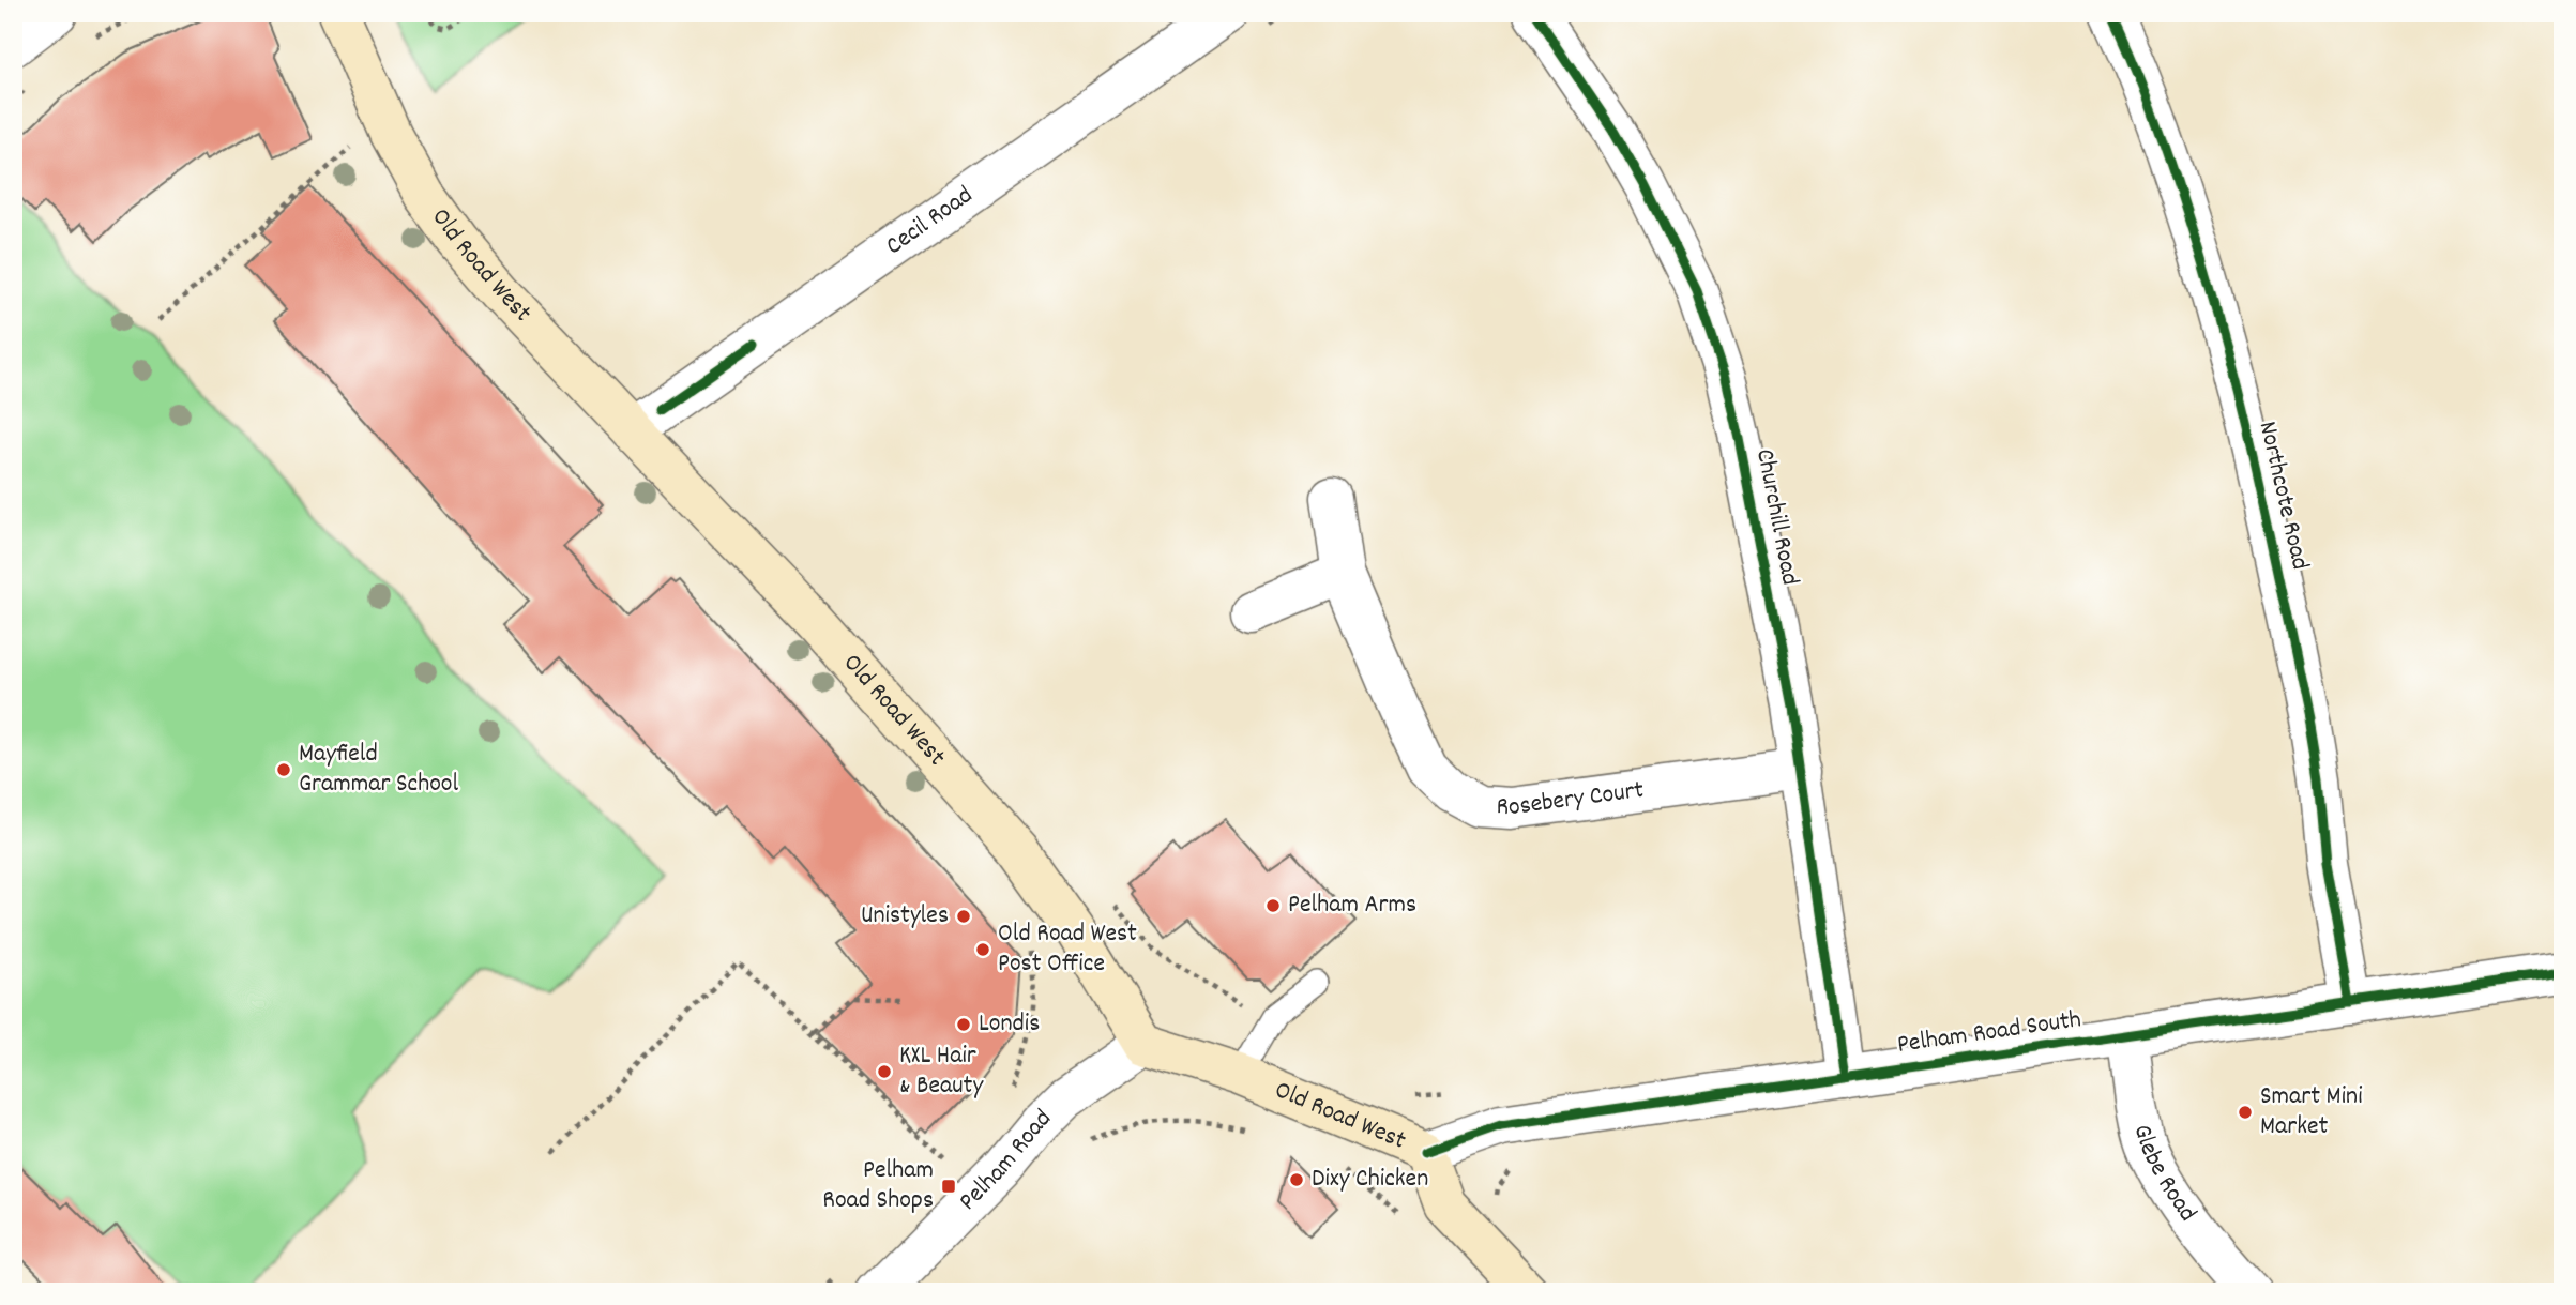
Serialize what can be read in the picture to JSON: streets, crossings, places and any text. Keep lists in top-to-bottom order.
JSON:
{
  "streets": {
    "main road": ["Old Road West"],
    "street": [
      "Cecil Road",
      "Northcote Road",
      "Churchill Road",
      "Rosebery Court",
      "Pelham Road South",
      "Pelham Road",
      "Glebe Road"
    ]
  },
  "crossings": [
    ["Cecil Road", "Old Road West"],
    ["Old Road West", "Pelham Road South"],
    ["Old Road West", "Pelham Road"],
    ["Northcote Road", "Pelham Road South"],
    ["Churchill Road", "Rosebery Court"],
    ["Churchill Road", "Pelham Road South"],
    ["Pelham Road South", "Glebe Road"]
  ],
  "places": {
    "other": [
      "Mayfield Grammar School",
      "Pelham Arms",
      "Unistyles",
      "Old Road West Post Office",
      "Londis",
      "KXL Hair & Beauty",
      "Smart Mini Market",
      "Dixy Chicken"
    ],
    "transit": ["Pelham Road Shops"]
  }
}
